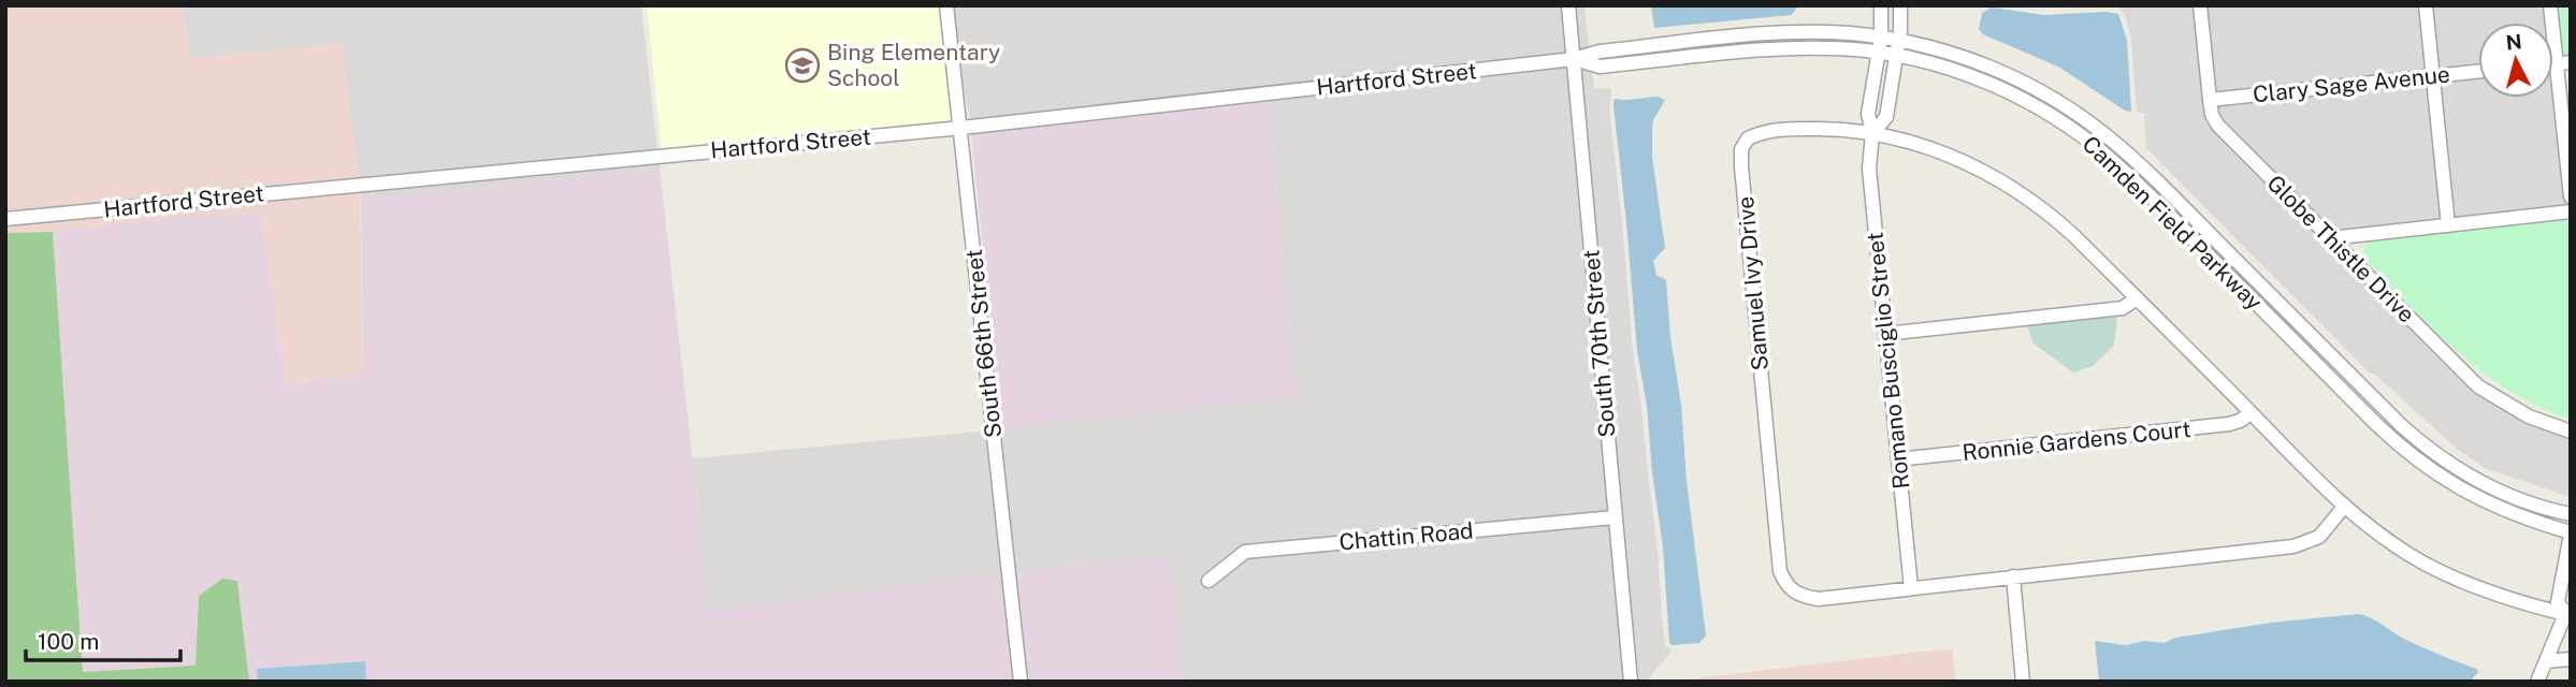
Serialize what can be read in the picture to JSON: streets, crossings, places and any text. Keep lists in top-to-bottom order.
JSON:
{
  "streets": {
    "street": [
      "Hartford Street",
      "Clary Sage Avenue",
      "Camden Field Parkway",
      "Globe Thistle Drive",
      "Samuel Ivy Drive",
      "South 66th Street",
      "South 70th Street",
      "Romano Busciglio Street",
      "Ronnie Gardens Court",
      "Chattin Road"
    ]
  },
  "crossings": [
    ["Hartford Street", "Camden Field Parkway"],
    ["Hartford Street", "South 66th Street"],
    ["Hartford Street", "South 70th Street"],
    ["Clary Sage Avenue", "Globe Thistle Drive"],
    ["Camden Field Parkway", "South 70th Street"],
    ["Camden Field Parkway", "Romano Busciglio Street"],
    ["Samuel Ivy Drive", "Romano Busciglio Street"],
    ["Samuel Ivy Drive", "Ronnie Gardens Court"],
    ["South 70th Street", "Chattin Road"],
    ["Romano Busciglio Street", "Ronnie Gardens Court"]
  ],
  "places": {
    "school or university": ["Bing Elementary School"]
  },
  "scale_bar": "100 m",
  "north": "top"
}
